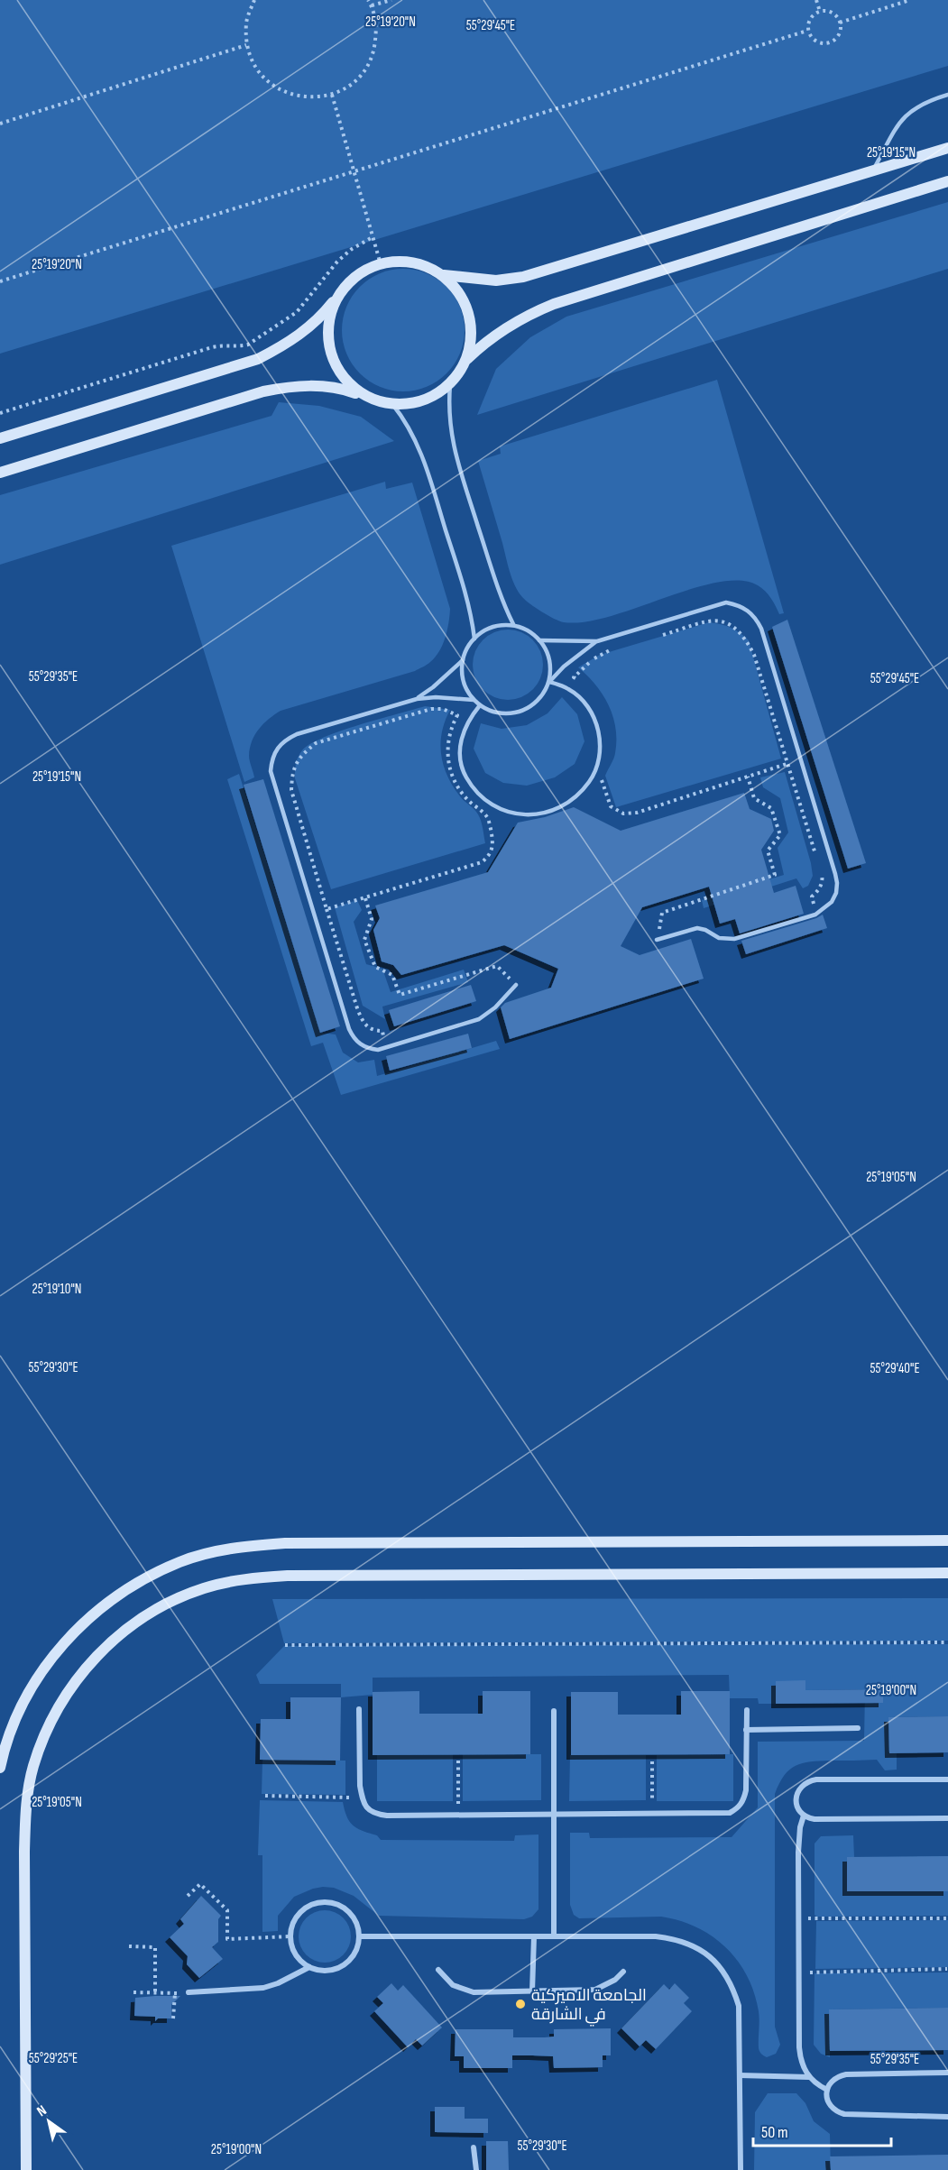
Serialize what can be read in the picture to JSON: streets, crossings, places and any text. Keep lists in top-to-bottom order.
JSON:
{
  "places": ["الجامعة الاميركية في الشارقة"],
  "scale_bar": "50 m",
  "north": "top left",
  "coordinates": [
    "25°19'20\"N",
    "55°29'45\"E",
    "25°19'15\"N",
    "55°29'35\"E",
    "25°19'05\"N",
    "25°19'10\"N",
    "55°29'30\"E",
    "55°29'40\"E",
    "25°19'00\"N",
    "55°29'25\"E"
  ]
}
